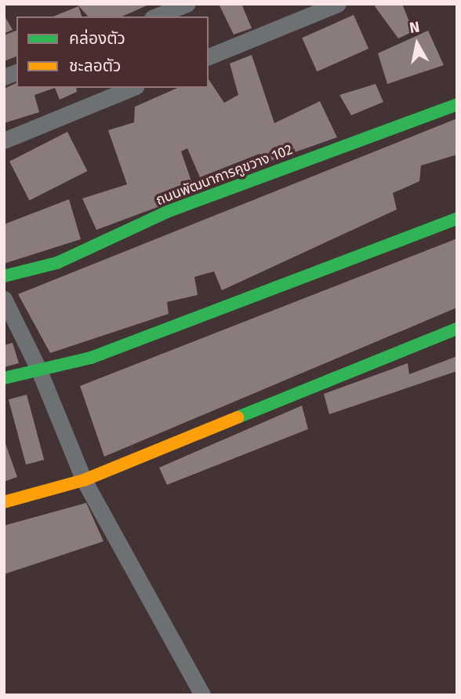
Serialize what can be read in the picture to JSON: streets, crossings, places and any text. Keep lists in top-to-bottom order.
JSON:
{
  "streets": {
    "street": ["ถนนพัฒนาการคูขวาง 102"]
  },
  "legend": ["คล่องตัว", "ชะลอตัว"],
  "north": "top"
}
